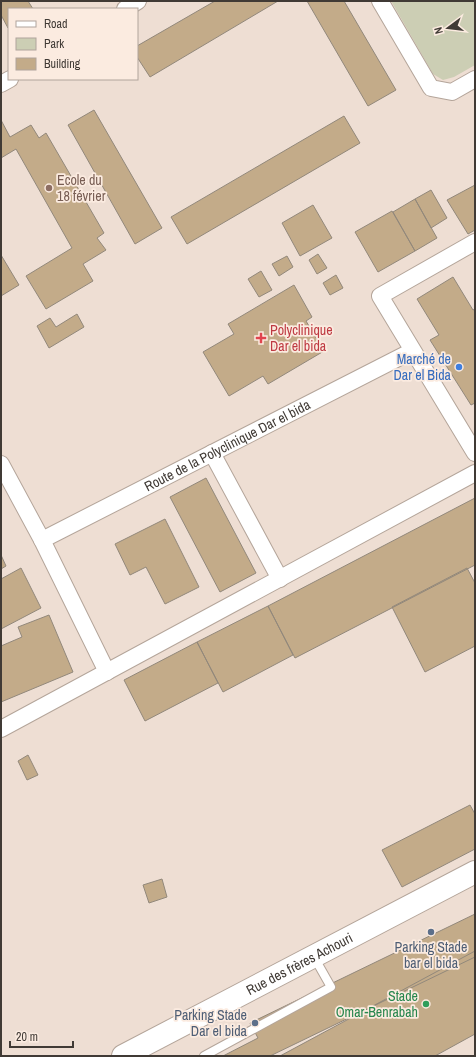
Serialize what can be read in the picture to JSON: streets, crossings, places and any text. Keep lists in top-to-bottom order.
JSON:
{
  "streets": {
    "street": ["Route de la Polyclinique Dar el bida", "Rue des frères Achouri"]
  },
  "places": {
    "other": [
      "Ecole du 18 février",
      "Marché de Dar el Bida",
      "Parking Stade bar el bida",
      "Stade Omar-Benrabah",
      "Parking Stade Dar el bida"
    ],
    "health": ["Polyclinique Dar el bida"]
  },
  "legend": ["Road", "Park", "Building"],
  "scale_bar": "20 m",
  "north": "left"
}
